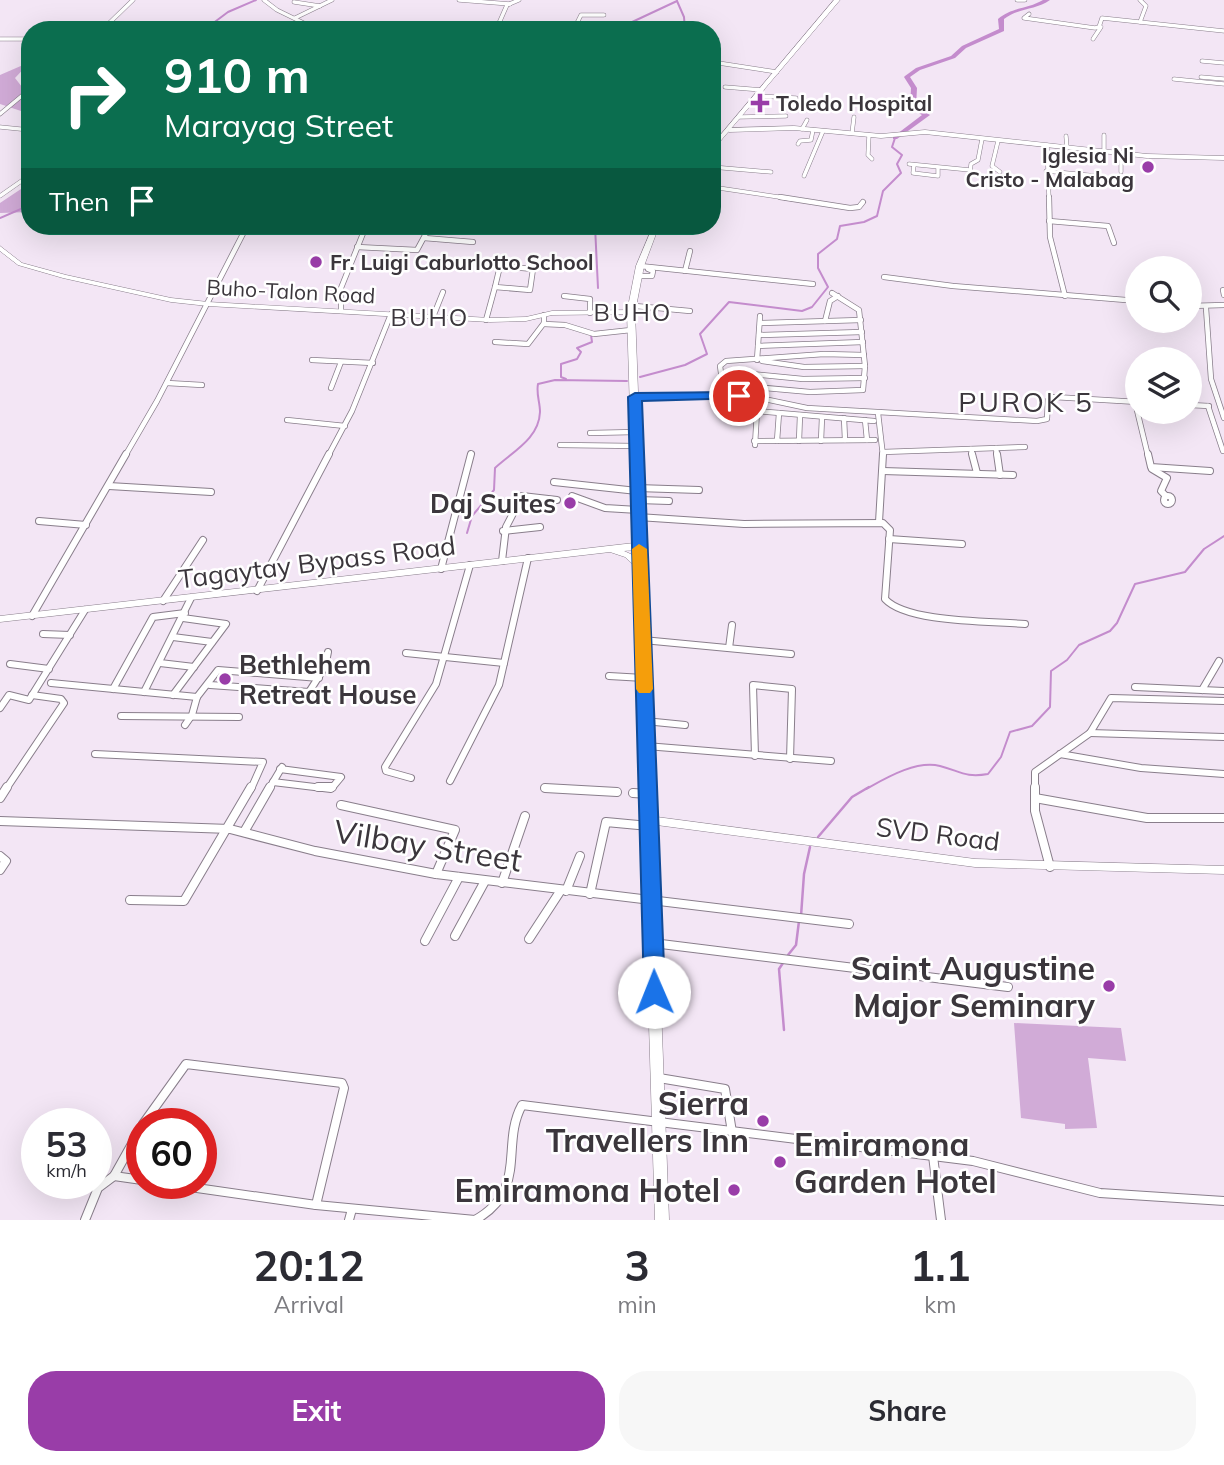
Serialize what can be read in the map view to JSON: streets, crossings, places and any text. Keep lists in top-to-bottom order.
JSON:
{
  "streets": {
    "main road": ["Tagaytay Bypass Road"],
    "street": ["Buho-Talon Road", "SVD Road", "Vilbay Street"]
  },
  "districts": ["BUHO", "BUHO", "PUROK 5"],
  "places": {
    "health": ["Toledo Hospital"],
    "other": [
      "Iglesia Ni Cristo - Malabag",
      "Fr. Luigi Caburlotto School",
      "Daj Suites",
      "Bethlehem Retreat House",
      "Saint Augustine Major Seminary",
      "Sierra Travellers Inn",
      "Emiramona Garden Hotel",
      "Emiramona Hotel"
    ]
  },
  "page": {
    "turn": ["910 m", "Marayag Street"],
    "then": "Then",
    "speed": "53 km/h",
    "limit": "60",
    "eta": [
      "20:12",
      "Arrival",
      "3",
      "min",
      "1.1",
      "km"
    ],
    "buttons": ["Exit", "Share"]
  }
}
